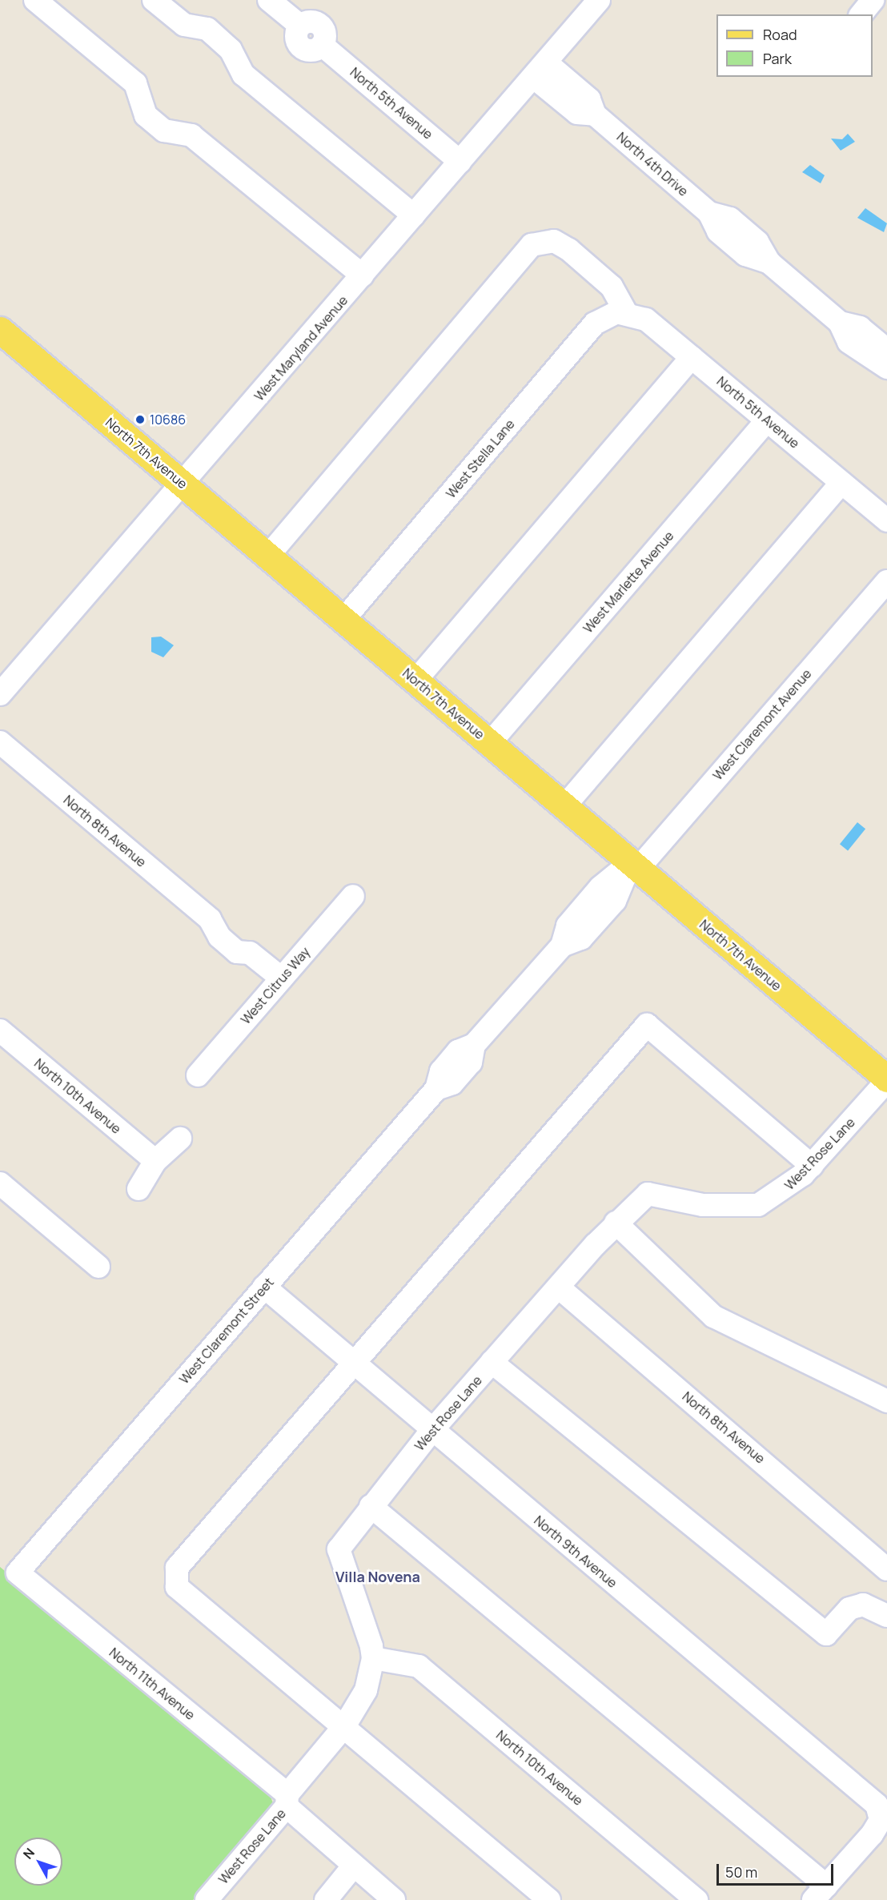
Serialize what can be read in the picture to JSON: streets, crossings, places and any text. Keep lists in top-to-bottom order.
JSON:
{
  "streets": {
    "main road": ["North 7th Avenue"],
    "street": [
      "North 5th Avenue",
      "North 4th Drive",
      "West Maryland Avenue",
      "West Stella Lane",
      "West Marlette Avenue",
      "West Claremont Avenue",
      "North 8th Avenue",
      "West Citrus Way",
      "North 10th Avenue",
      "West Rose Lane",
      "West Claremont Street",
      "North 9th Avenue",
      "North 11th Avenue"
    ]
  },
  "crossings": [
    ["North 5th Avenue", "West Maryland Avenue"],
    ["North 5th Avenue", "West Stella Lane"],
    ["North 5th Avenue", "West Marlette Avenue"],
    ["North 4th Drive", "West Maryland Avenue"],
    ["West Maryland Avenue", "North 7th Avenue"],
    ["North 7th Avenue", "West Stella Lane"],
    ["North 7th Avenue", "West Marlette Avenue"],
    ["North 7th Avenue", "West Claremont Avenue"],
    ["North 7th Avenue", "West Rose Lane"],
    ["North 7th Avenue", "West Claremont Street"],
    ["West Claremont Avenue", "West Claremont Street"],
    ["North 8th Avenue", "West Citrus Way"],
    ["North 8th Avenue", "West Rose Lane"],
    ["North 10th Avenue", "West Rose Lane"],
    ["West Rose Lane", "North 9th Avenue"],
    ["West Rose Lane", "North 11th Avenue"],
    ["West Claremont Street", "North 9th Avenue"],
    ["West Claremont Street", "North 11th Avenue"]
  ],
  "districts": ["Villa Novena"],
  "places": ["10686"],
  "legend": ["Road", "Park"],
  "scale_bar": "50 m",
  "north": "top left"
}
